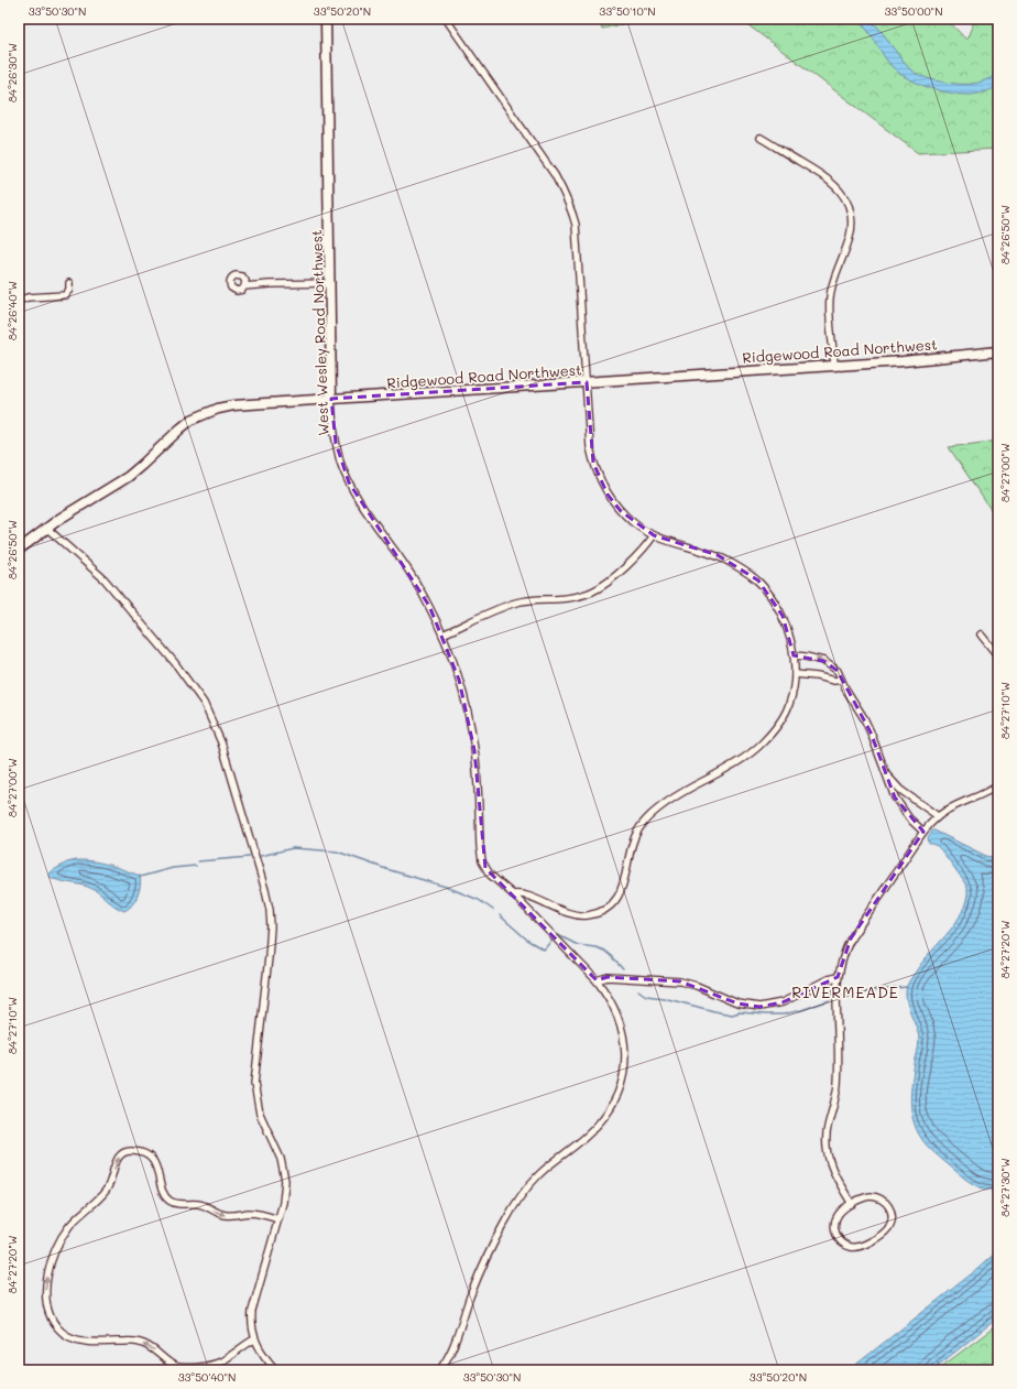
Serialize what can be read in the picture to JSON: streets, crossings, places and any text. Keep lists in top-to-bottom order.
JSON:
{
  "streets": {
    "street": ["West Wesley Road Northwest", "Ridgewood Road Northwest"]
  },
  "crossings": [
    ["West Wesley Road Northwest", "Ridgewood Road Northwest"]
  ],
  "districts": ["RIVERMEADE"],
  "coordinates": [
    "33°50'30\"N",
    "33°50'20\"N",
    "33°50'10\"N",
    "33°50'00\"N",
    "84°26'30\"W",
    "84°26'50\"W",
    "84°26'40\"W",
    "84°27'00\"W",
    "84°27'10\"W",
    "84°27'20\"W",
    "84°27'30\"W",
    "33°50'40\"N"
  ]
}
